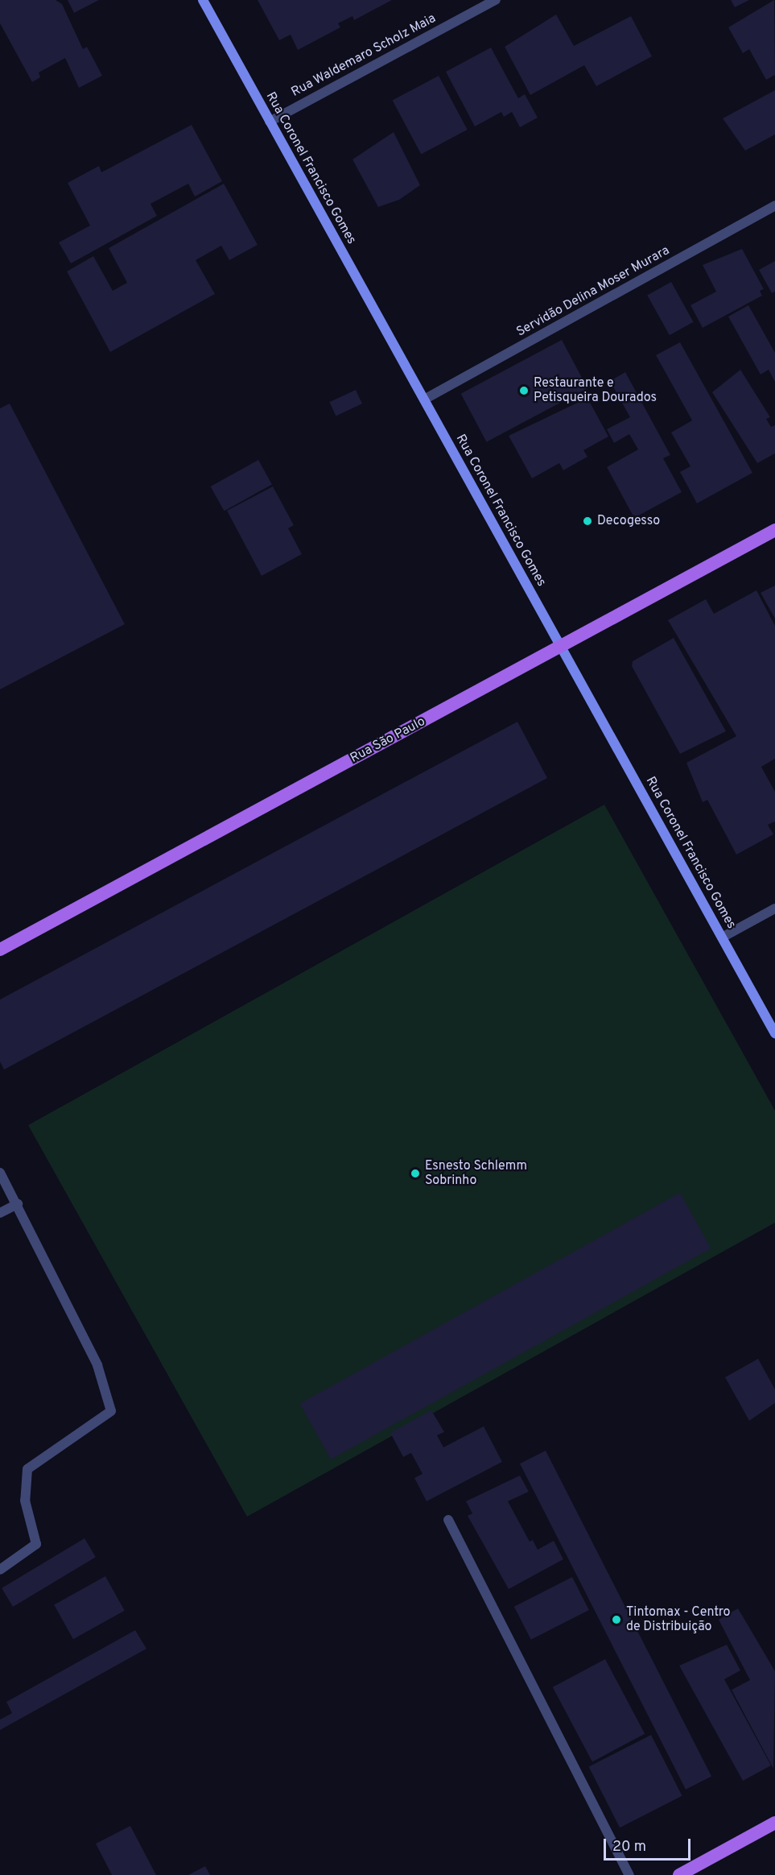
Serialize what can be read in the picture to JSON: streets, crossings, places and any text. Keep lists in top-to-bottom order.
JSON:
{
  "streets": {
    "main road": ["Rua Coronel Francisco Gomes", "Rua São Paulo"],
    "street": ["Rua Waldemaro Scholz Maia", "Servidão Delina Moser Murara"]
  },
  "crossings": [
    ["Rua Waldemaro Scholz Maia", "Rua Coronel Francisco Gomes"],
    ["Rua Coronel Francisco Gomes", "Servidão Delina Moser Murara"],
    ["Rua Coronel Francisco Gomes", "Rua São Paulo"]
  ],
  "places": [
    "Restaurante e Petisqueira Dourados",
    "Decogesso",
    "Esnesto Schlemm Sobrinho",
    "Tintomax - Centro de Distribuição"
  ],
  "scale_bar": "20 m"
}
